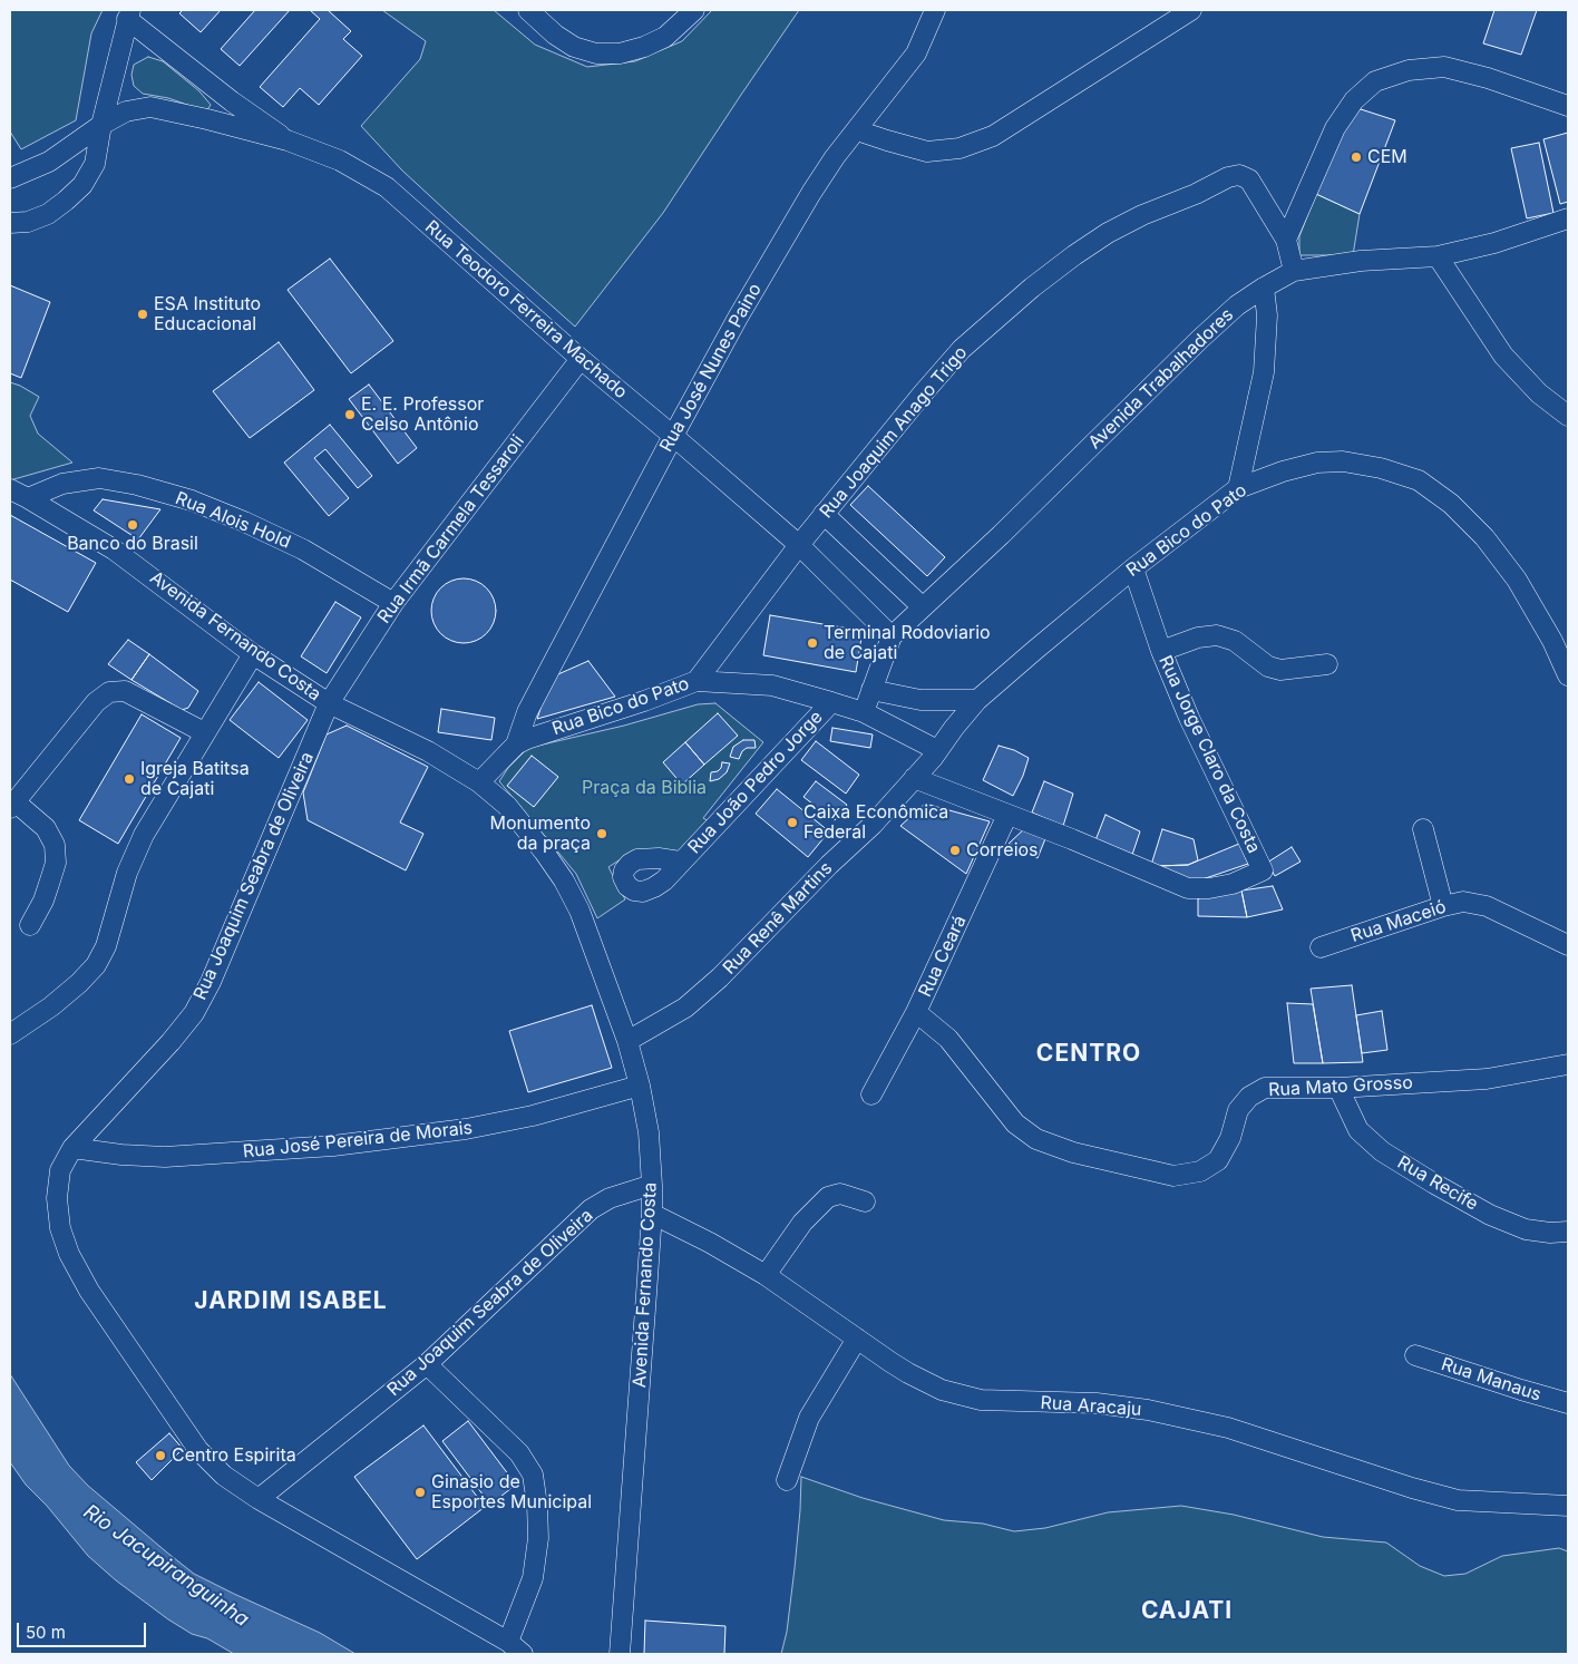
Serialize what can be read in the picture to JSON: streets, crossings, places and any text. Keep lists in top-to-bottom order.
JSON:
{
  "streets": {
    "street": [
      "Rua Teodoro Ferreira Machado",
      "Rua José Nunes Paino",
      "Avenida Trabalhadores",
      "Rua Joaquim Anago Trigo",
      "Rua Alois Hold",
      "Rua Irmã Carmela Tessaroli",
      "Rua Bico do Pato",
      "Avenida Fernando Costa",
      "Rua Jorge Claro da Costa",
      "Rua João Pedro Jorge",
      "Rua Joaquim Seabra de Oliveira",
      "Rua Renê Martins",
      "Rua Maceió",
      "Rua Ceará",
      "Rua Mato Grosso",
      "Rua José Pereira de Morais",
      "Rua Recife",
      "Rua Manaus",
      "Rua Aracaju"
    ]
  },
  "crossings": [
    ["Rua Teodoro Ferreira Machado", "Rua José Nunes Paino"],
    ["Rua Teodoro Ferreira Machado", "Avenida Trabalhadores"],
    ["Rua Teodoro Ferreira Machado", "Rua Joaquim Anago Trigo"],
    ["Rua Teodoro Ferreira Machado", "Rua Irmã Carmela Tessaroli"],
    ["Rua José Nunes Paino", "Rua Bico do Pato"],
    ["Avenida Trabalhadores", "Rua Joaquim Anago Trigo"],
    ["Avenida Trabalhadores", "Rua Bico do Pato"],
    ["Rua Joaquim Anago Trigo", "Rua Bico do Pato"],
    ["Rua Alois Hold", "Rua Irmã Carmela Tessaroli"],
    ["Rua Alois Hold", "Avenida Fernando Costa"],
    ["Rua Irmã Carmela Tessaroli", "Avenida Fernando Costa"],
    ["Rua Irmã Carmela Tessaroli", "Rua Joaquim Seabra de Oliveira"],
    ["Rua Bico do Pato", "Avenida Fernando Costa"],
    ["Rua Bico do Pato", "Rua Jorge Claro da Costa"],
    ["Rua Bico do Pato", "Rua João Pedro Jorge"],
    ["Rua Bico do Pato", "Rua Renê Martins"],
    ["Avenida Fernando Costa", "Rua Joaquim Seabra de Oliveira"],
    ["Avenida Fernando Costa", "Rua Renê Martins"],
    ["Avenida Fernando Costa", "Rua José Pereira de Morais"],
    ["Avenida Fernando Costa", "Rua Aracaju"],
    ["Rua Jorge Claro da Costa", "Rua Renê Martins"],
    ["Rua Jorge Claro da Costa", "Rua Ceará"],
    ["Rua Joaquim Seabra de Oliveira", "Rua José Pereira de Morais"],
    ["Rua Ceará", "Rua Mato Grosso"],
    ["Rua Mato Grosso", "Rua Recife"]
  ],
  "districts": ["CENTRO", "JARDIM ISABEL", "CAJATI"],
  "water": ["Rio Jacupiranguinha"],
  "parks": ["Praça da Biblia"],
  "places": [
    "CEM",
    "ESA Instituto Educacional",
    "E. E. Professor Celso Antônio",
    "Banco do Brasil",
    "Terminal Rodoviario de Cajati",
    "Igreja Batitsa de Cajati",
    "Caixa Econômica Federal",
    "Monumento da praça",
    "Correios",
    "Centro Espirita",
    "Ginasio de Esportes Municipal"
  ],
  "scale_bar": "50 m"
}
